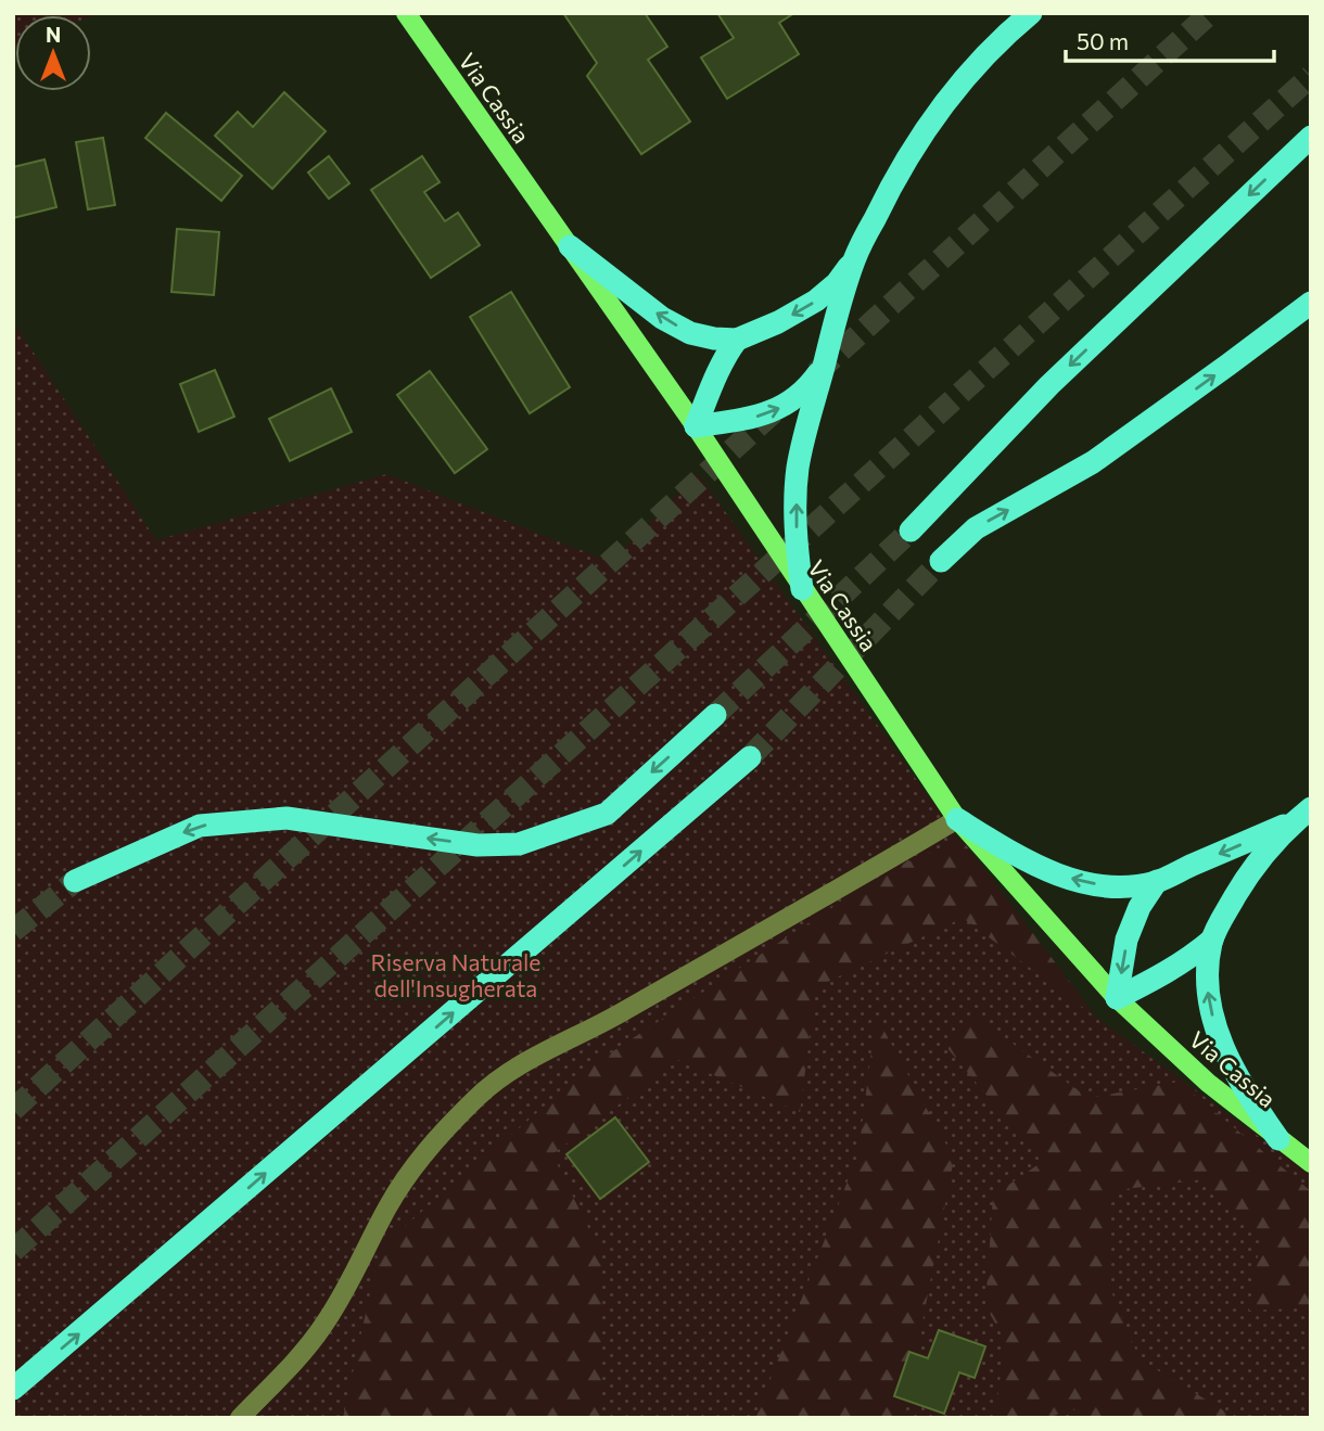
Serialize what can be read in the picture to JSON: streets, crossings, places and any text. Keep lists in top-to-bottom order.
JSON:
{
  "streets": {
    "main road": ["Via Cassia"]
  },
  "parks": ["Riserva Naturale dell'Insugherata"],
  "scale_bar": "50 m",
  "north": "top"
}
